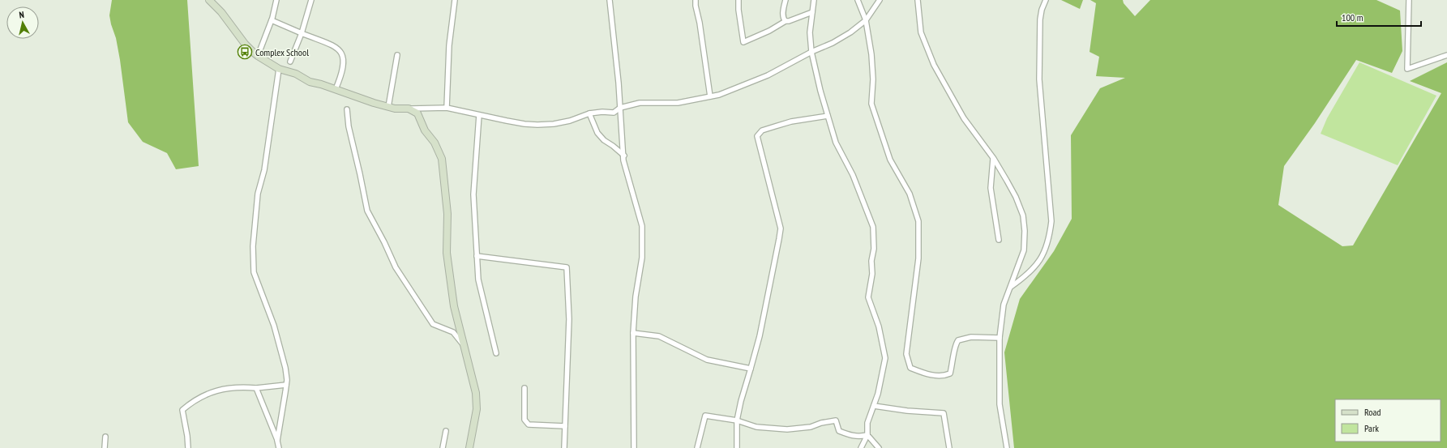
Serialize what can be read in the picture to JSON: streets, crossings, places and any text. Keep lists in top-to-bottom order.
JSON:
{
  "places": {
    "bus stop": ["Complex School"]
  },
  "legend": ["Road", "Park"],
  "scale_bar": "100 m",
  "north": "top"
}
